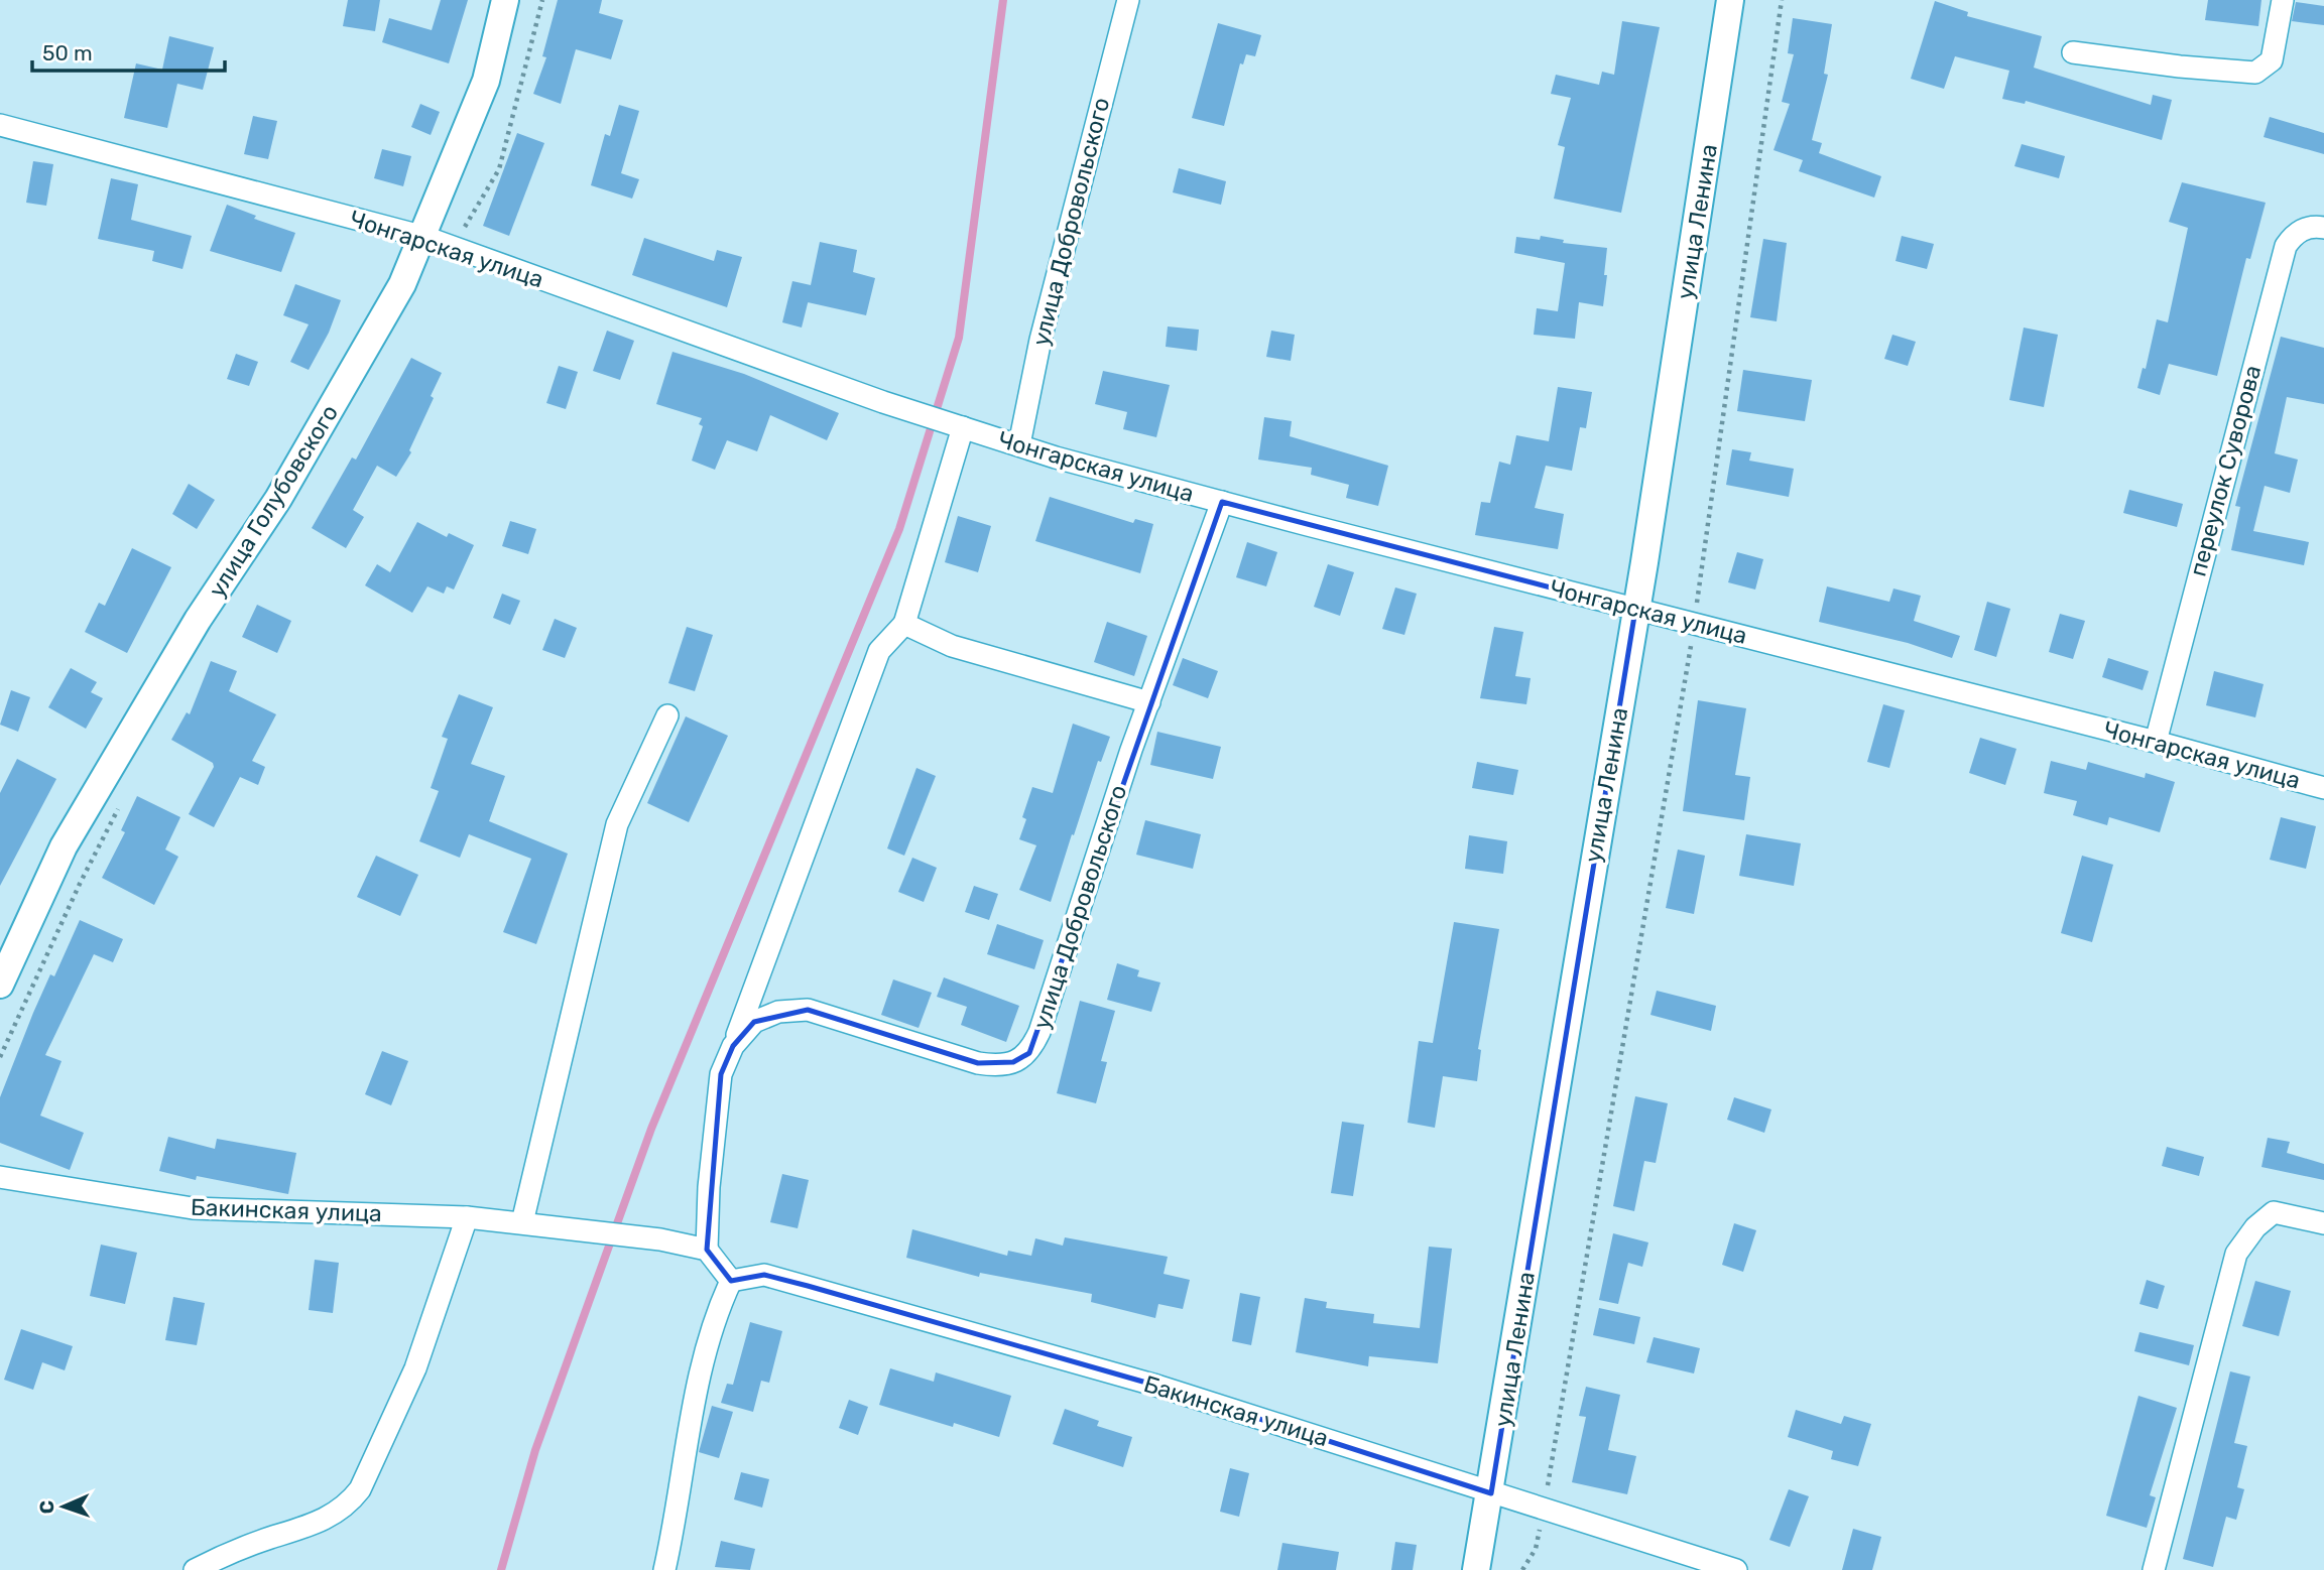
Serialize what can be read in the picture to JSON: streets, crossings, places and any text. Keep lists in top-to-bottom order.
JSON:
{
  "streets": {
    "street": [
      "улица Добровольского",
      "улица Ленина",
      "Чонгарская улица",
      "переулок Суворова",
      "улица Голубовского",
      "Бакинская улица"
    ]
  },
  "crossings": [
    ["улица Добровольского", "Чонгарская улица"],
    ["улица Добровольского", "Бакинская улица"],
    ["улица Ленина", "Чонгарская улица"],
    ["улица Ленина", "Бакинская улица"],
    ["Чонгарская улица", "переулок Суворова"],
    ["Чонгарская улица", "улица Голубовского"]
  ],
  "scale_bar": "50 m",
  "north": "left"
}
